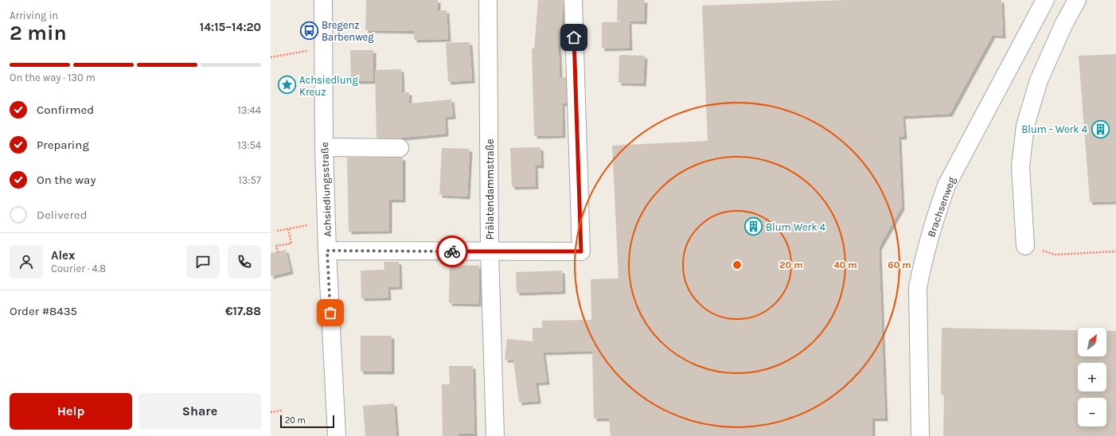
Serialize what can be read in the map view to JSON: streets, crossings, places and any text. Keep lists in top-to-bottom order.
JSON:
{
  "streets": {
    "street": ["Achsiedlungsstraße", "Prälatendammstraße", "Brachsenweg"]
  },
  "places": {
    "bus stop": ["Bregenz Barbenweg"],
    "place": ["Achsiedlung Kreuz"],
    "building": ["Blum - Werk 4", "Blum Werk 4"]
  },
  "scale_bar": "20 m",
  "north": "top right",
  "page": {
    "heading": ["2 min", "Arriving in", "14:15–14:20"],
    "panel": [
      "Alex",
      "Courier · 4.8",
      "Order #8435",
      "€17.88"
    ],
    "bar": "On the way · 130 m",
    "list": [
      ["Confirmed", "13:44"],
      ["Preparing", "13:54"],
      ["On the way", "13:57"],
      "Delivered"
    ],
    "map_buttons": ["+", "−"],
    "buttons": ["Help", "Share"],
    "scale": "20 m"
  },
  "rings": ["20 m", "40 m", "60 m"]
}
